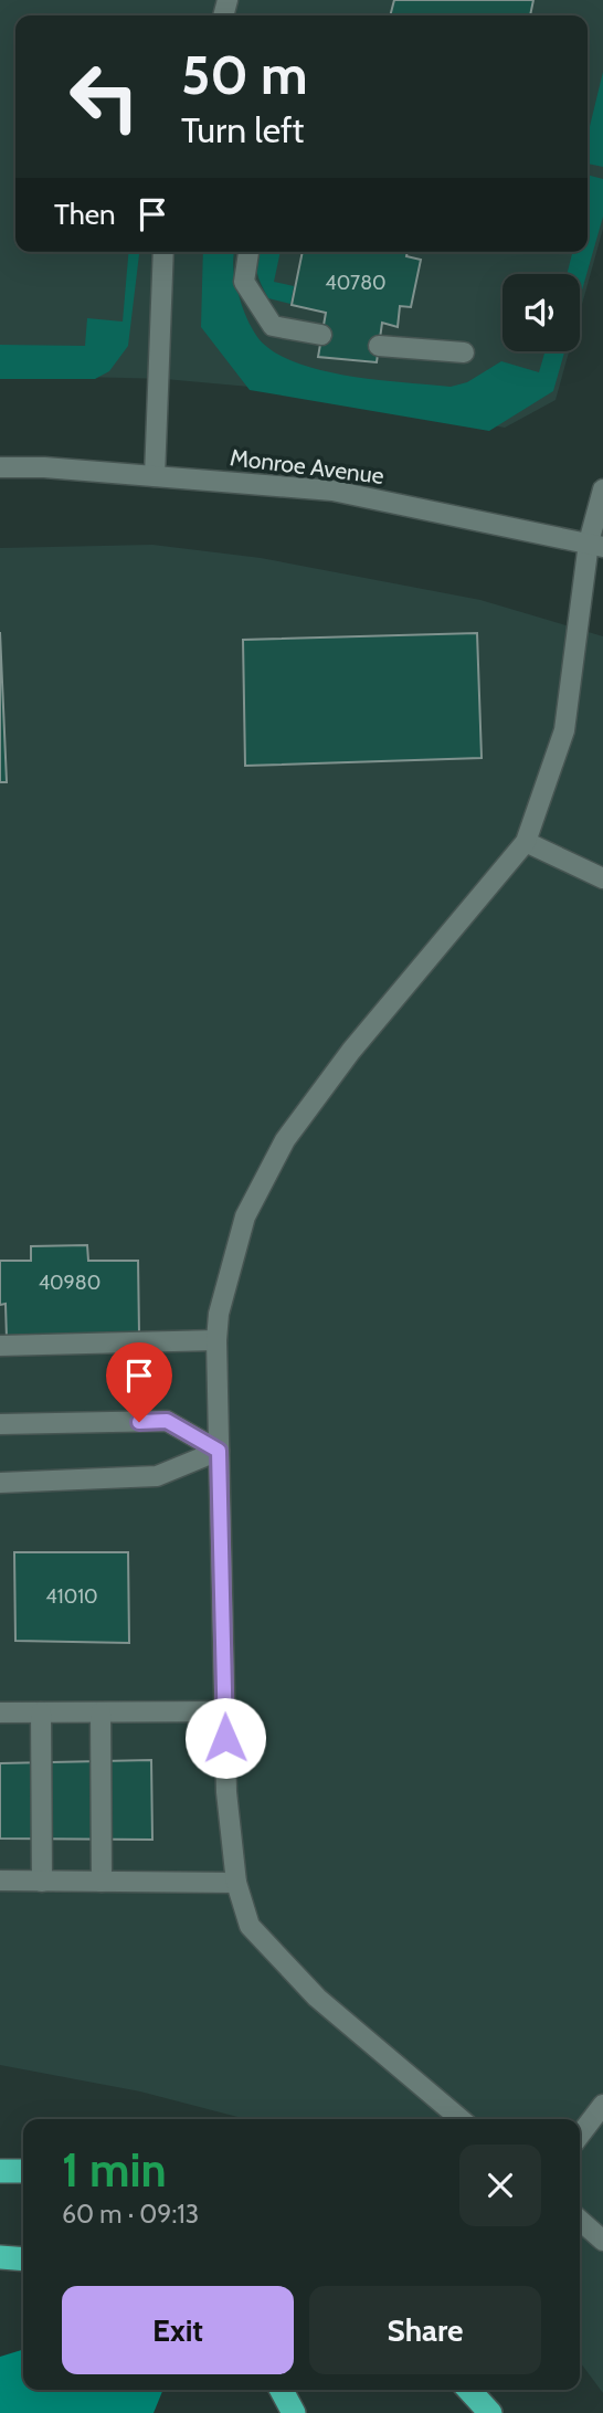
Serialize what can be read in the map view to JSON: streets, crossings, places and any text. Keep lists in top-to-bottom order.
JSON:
{
  "streets": {
    "street": ["Monroe Avenue"]
  },
  "house_numbers": ["40780", "40980", "41010"],
  "page": {
    "turn": ["50 m", "Turn left"],
    "then": "Then",
    "heading": ["1 min", "60 m · 09:13"],
    "buttons": ["Exit", "Share"]
  }
}
